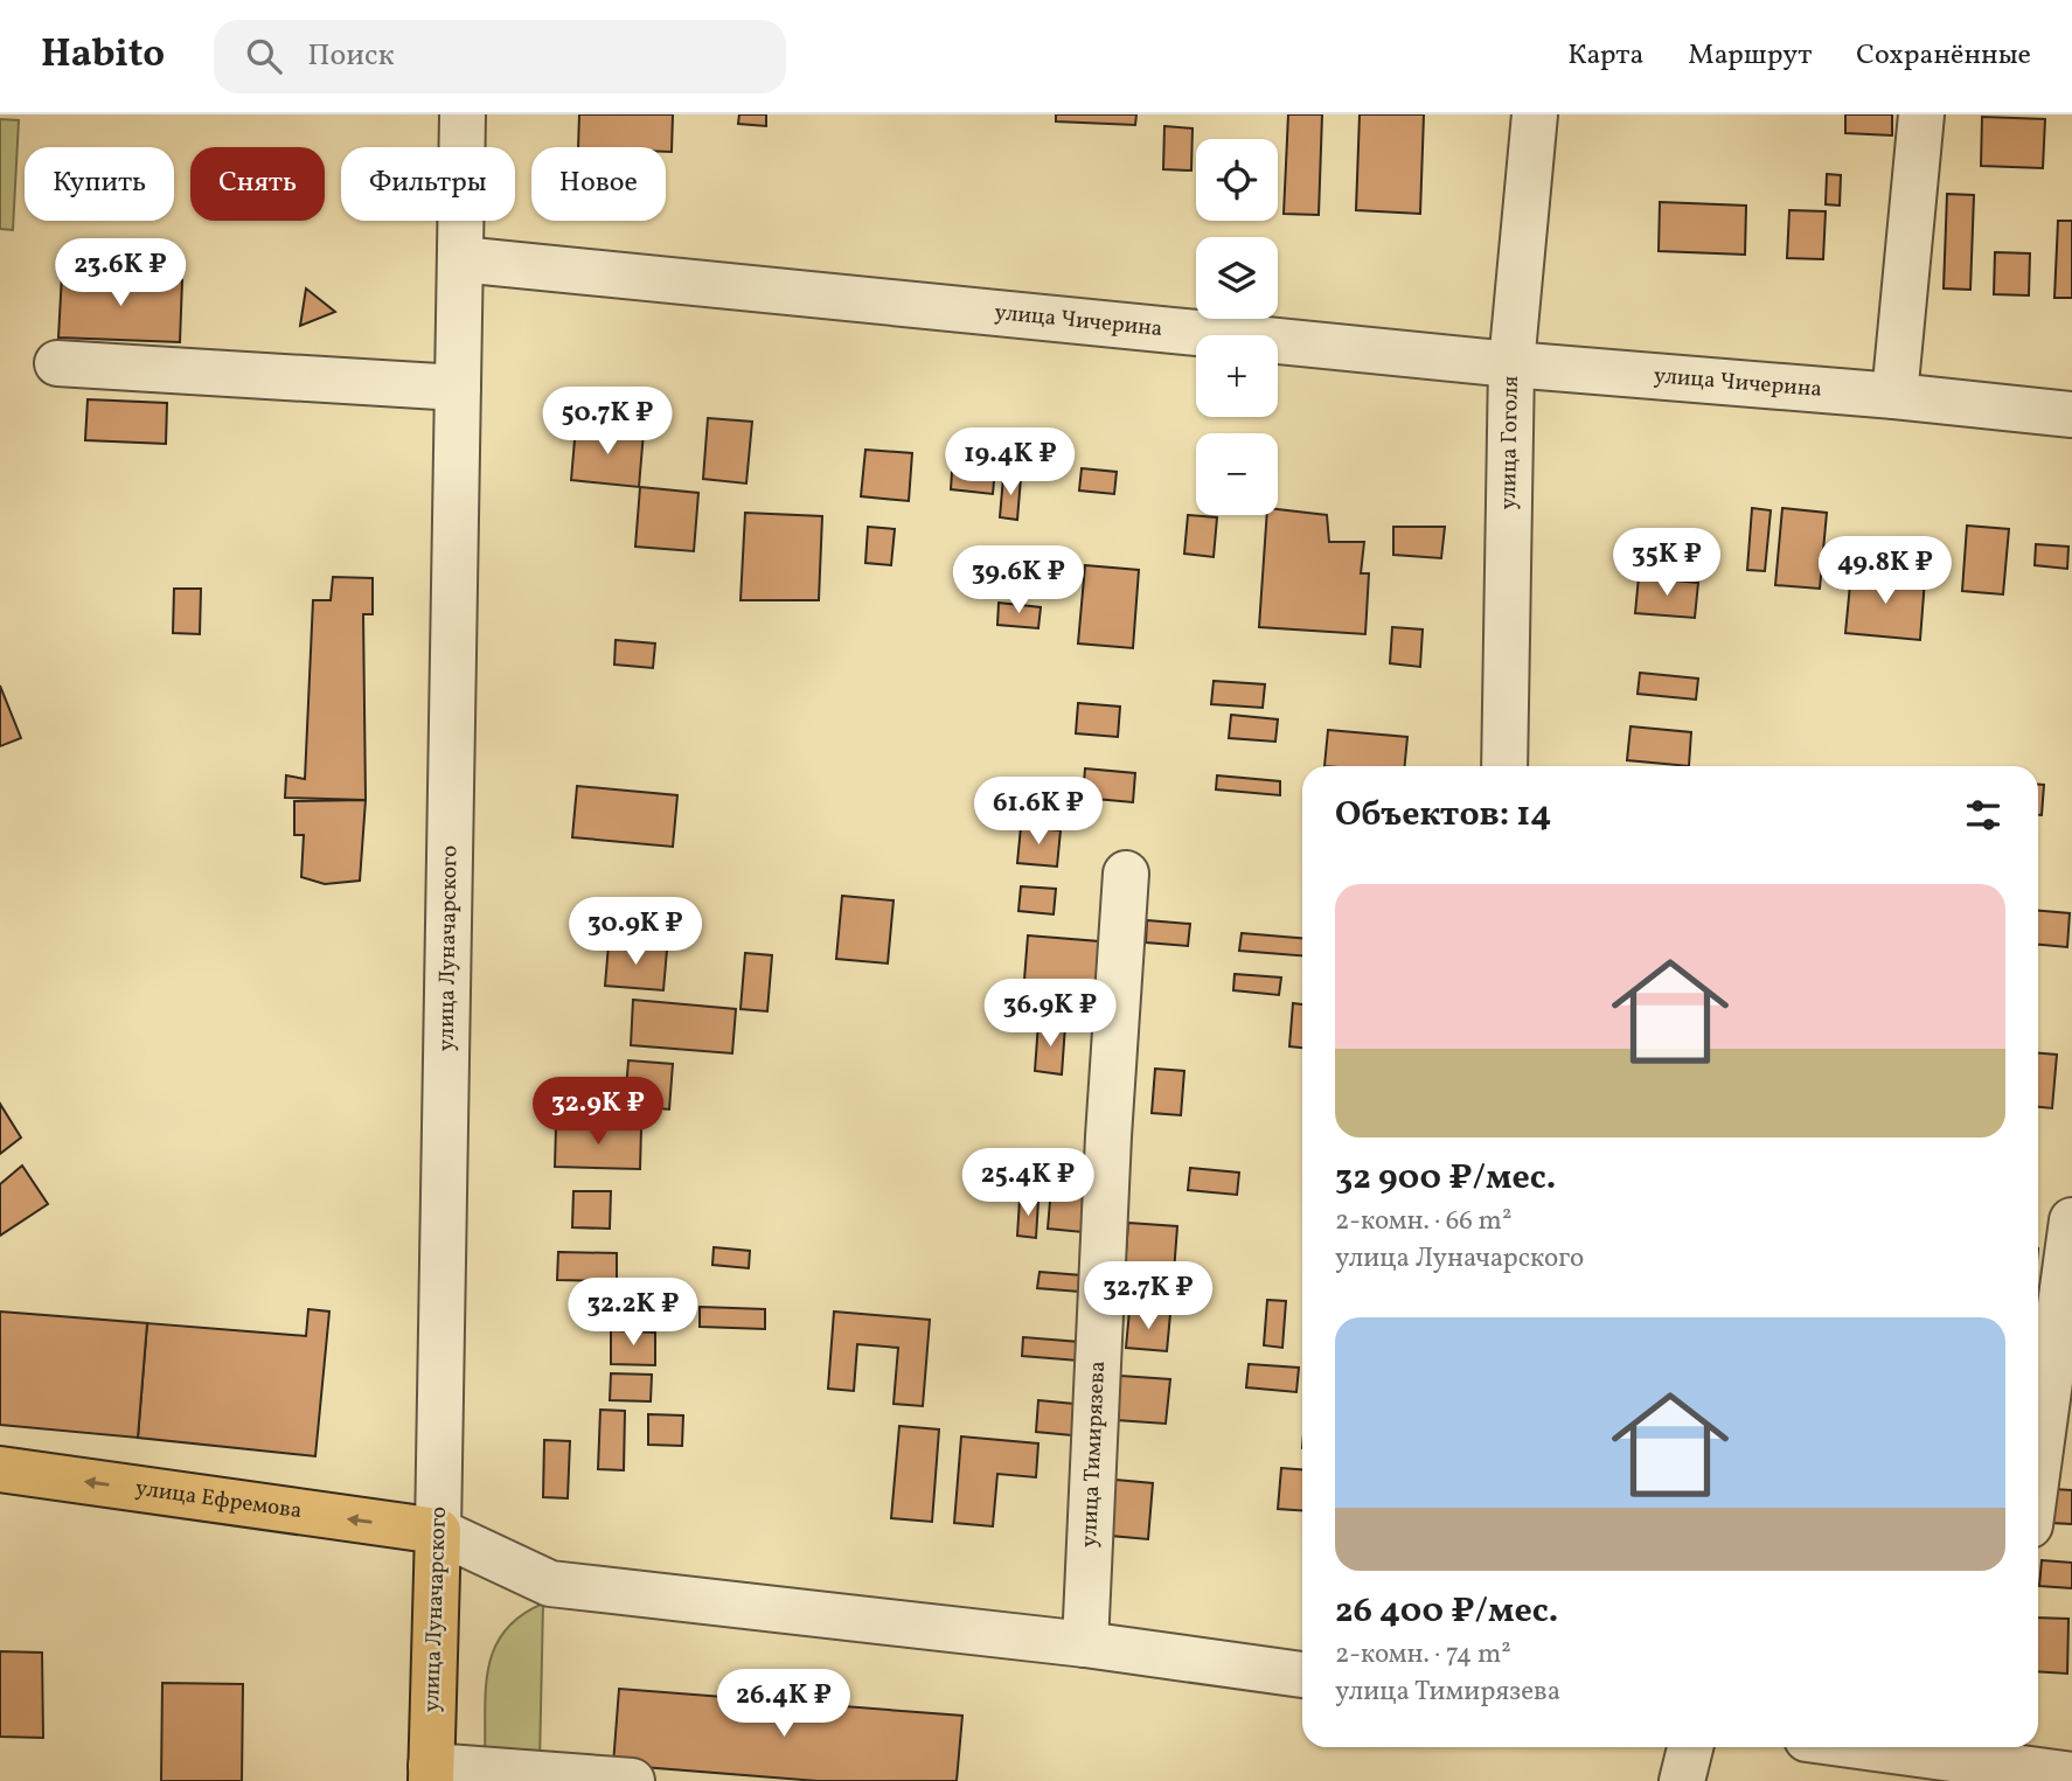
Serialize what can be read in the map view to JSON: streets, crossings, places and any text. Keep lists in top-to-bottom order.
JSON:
{
  "streets": {
    "main road": ["улица Луначарского", "улица Ефремова"],
    "street": ["улица Чичерина", "улица Гоголя", "улица Тимирязева"]
  },
  "crossings": [
    ["улица Чичерина", "улица Гоголя"],
    ["улица Чичерина", "улица Луначарского"],
    ["улица Луначарского", "улица Ефремова"]
  ],
  "one_way": ["улица Ефремова"],
  "page": {
    "header": "Habito",
    "search": "Поиск",
    "nav": ["Карта", "Маршрут", "Сохранённые"],
    "map_buttons": ["+", "−"],
    "chip": [
      "Купить",
      "Снять",
      "Фильтры",
      "Новое"
    ],
    "price": [
      "23.6K ₽",
      "50.7K ₽",
      "19.4K ₽",
      "35K ₽",
      "49.8K ₽",
      "39.6K ₽",
      "61.6K ₽",
      "30.9K ₽",
      "36.9K ₽",
      "32.9K ₽",
      "25.4K ₽",
      "32.7K ₽",
      "32.2K ₽",
      "26.4K ₽"
    ],
    "heading": "Объектов: 14",
    "list": [
      {
        "name": "32 900 ₽/мес.",
        "note": "2-комн. · 66 m² · улица Луначарского"
      },
      {
        "name": "26 400 ₽/мес.",
        "note": "2-комн. · 74 m² · улица Тимирязева"
      }
    ]
  }
}
